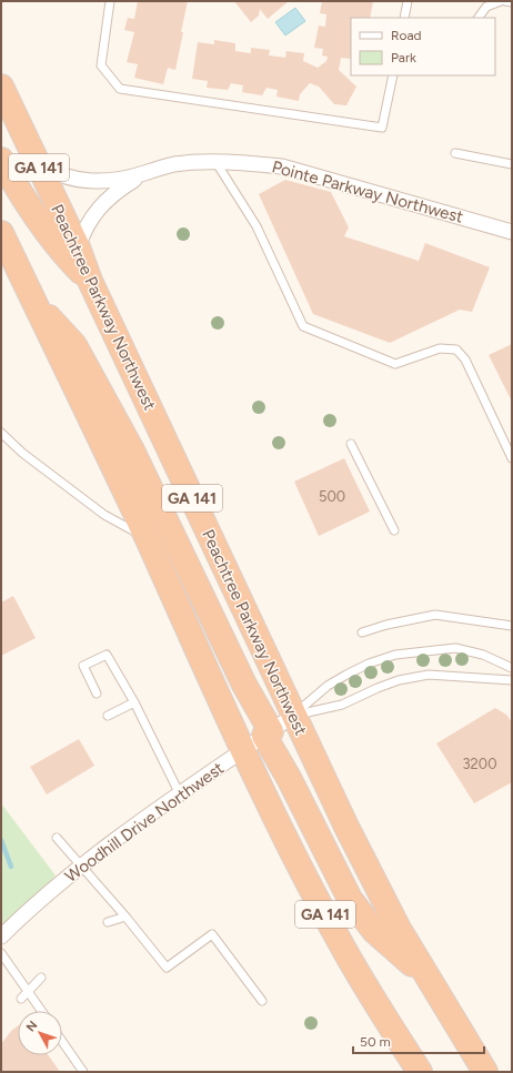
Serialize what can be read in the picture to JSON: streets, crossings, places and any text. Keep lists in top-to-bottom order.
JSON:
{
  "streets": {
    "highway": ["GA 141", "Peachtree Parkway Northwest"],
    "street": ["Pointe Parkway Northwest", "Woodhill Drive Northwest"]
  },
  "crossings": [
    ["GA 141", "Woodhill Drive Northwest"],
    ["Pointe Parkway Northwest", "Peachtree Parkway Northwest"],
    ["Peachtree Parkway Northwest", "Woodhill Drive Northwest"]
  ],
  "house_numbers": ["500", "3200"],
  "legend": ["Road", "Park"],
  "scale_bar": "50 m",
  "north": "top left"
}
